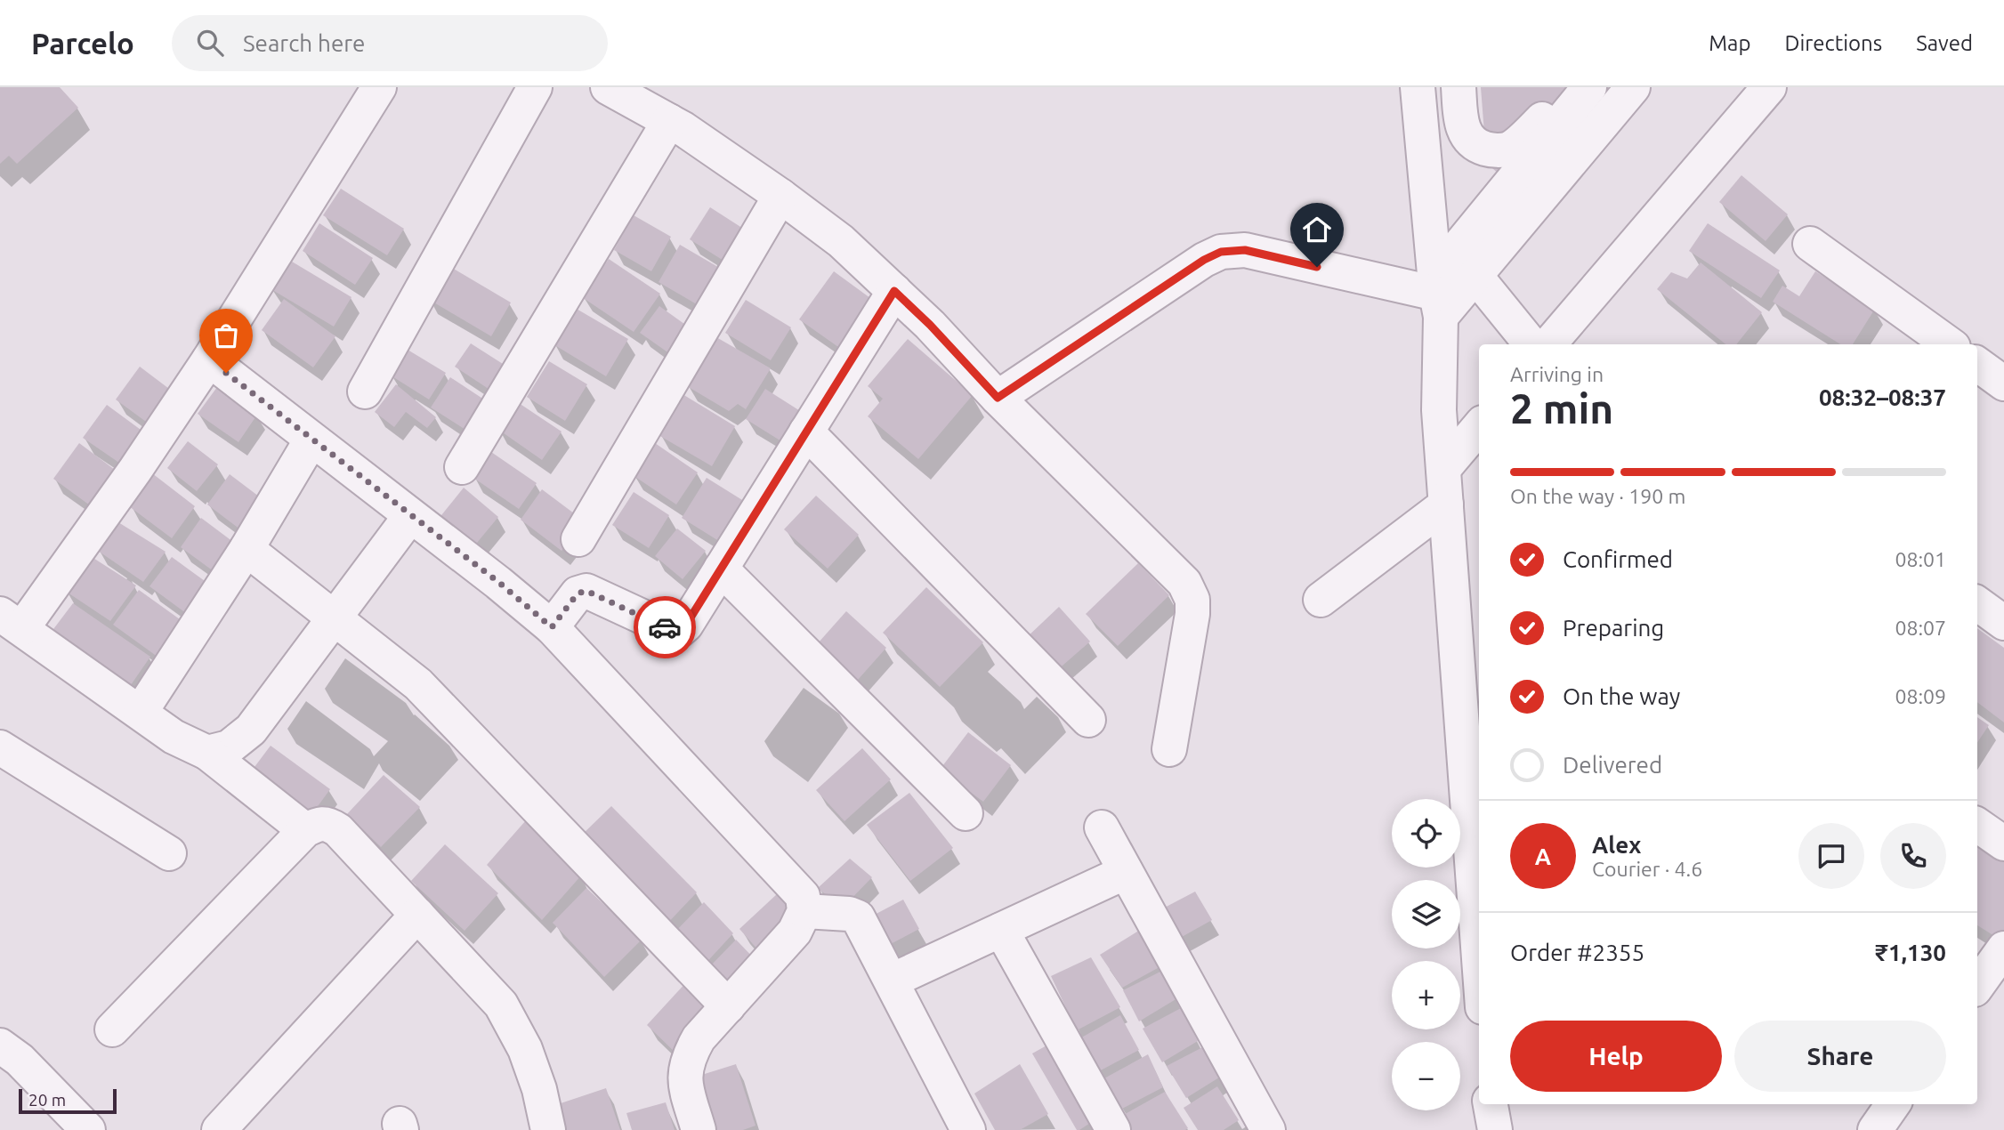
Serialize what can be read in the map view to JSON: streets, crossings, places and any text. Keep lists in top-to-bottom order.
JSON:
{
  "scale_bar": "20 m",
  "page": {
    "header": "Parcelo",
    "search": "Search here",
    "nav": ["Map", "Directions", "Saved"],
    "heading": ["2 min", "Arriving in", "08:32–08:37"],
    "panel": [
      "Alex",
      "Courier · 4.6",
      "Order #2355",
      "₹1,130"
    ],
    "bar": "On the way · 190 m",
    "list": [
      ["Confirmed", "08:01"],
      ["Preparing", "08:07"],
      ["On the way", "08:09"],
      "Delivered"
    ],
    "map_buttons": ["+", "−"],
    "round": "A",
    "buttons": ["Help", "Share"],
    "scale": "20 m"
  }
}
